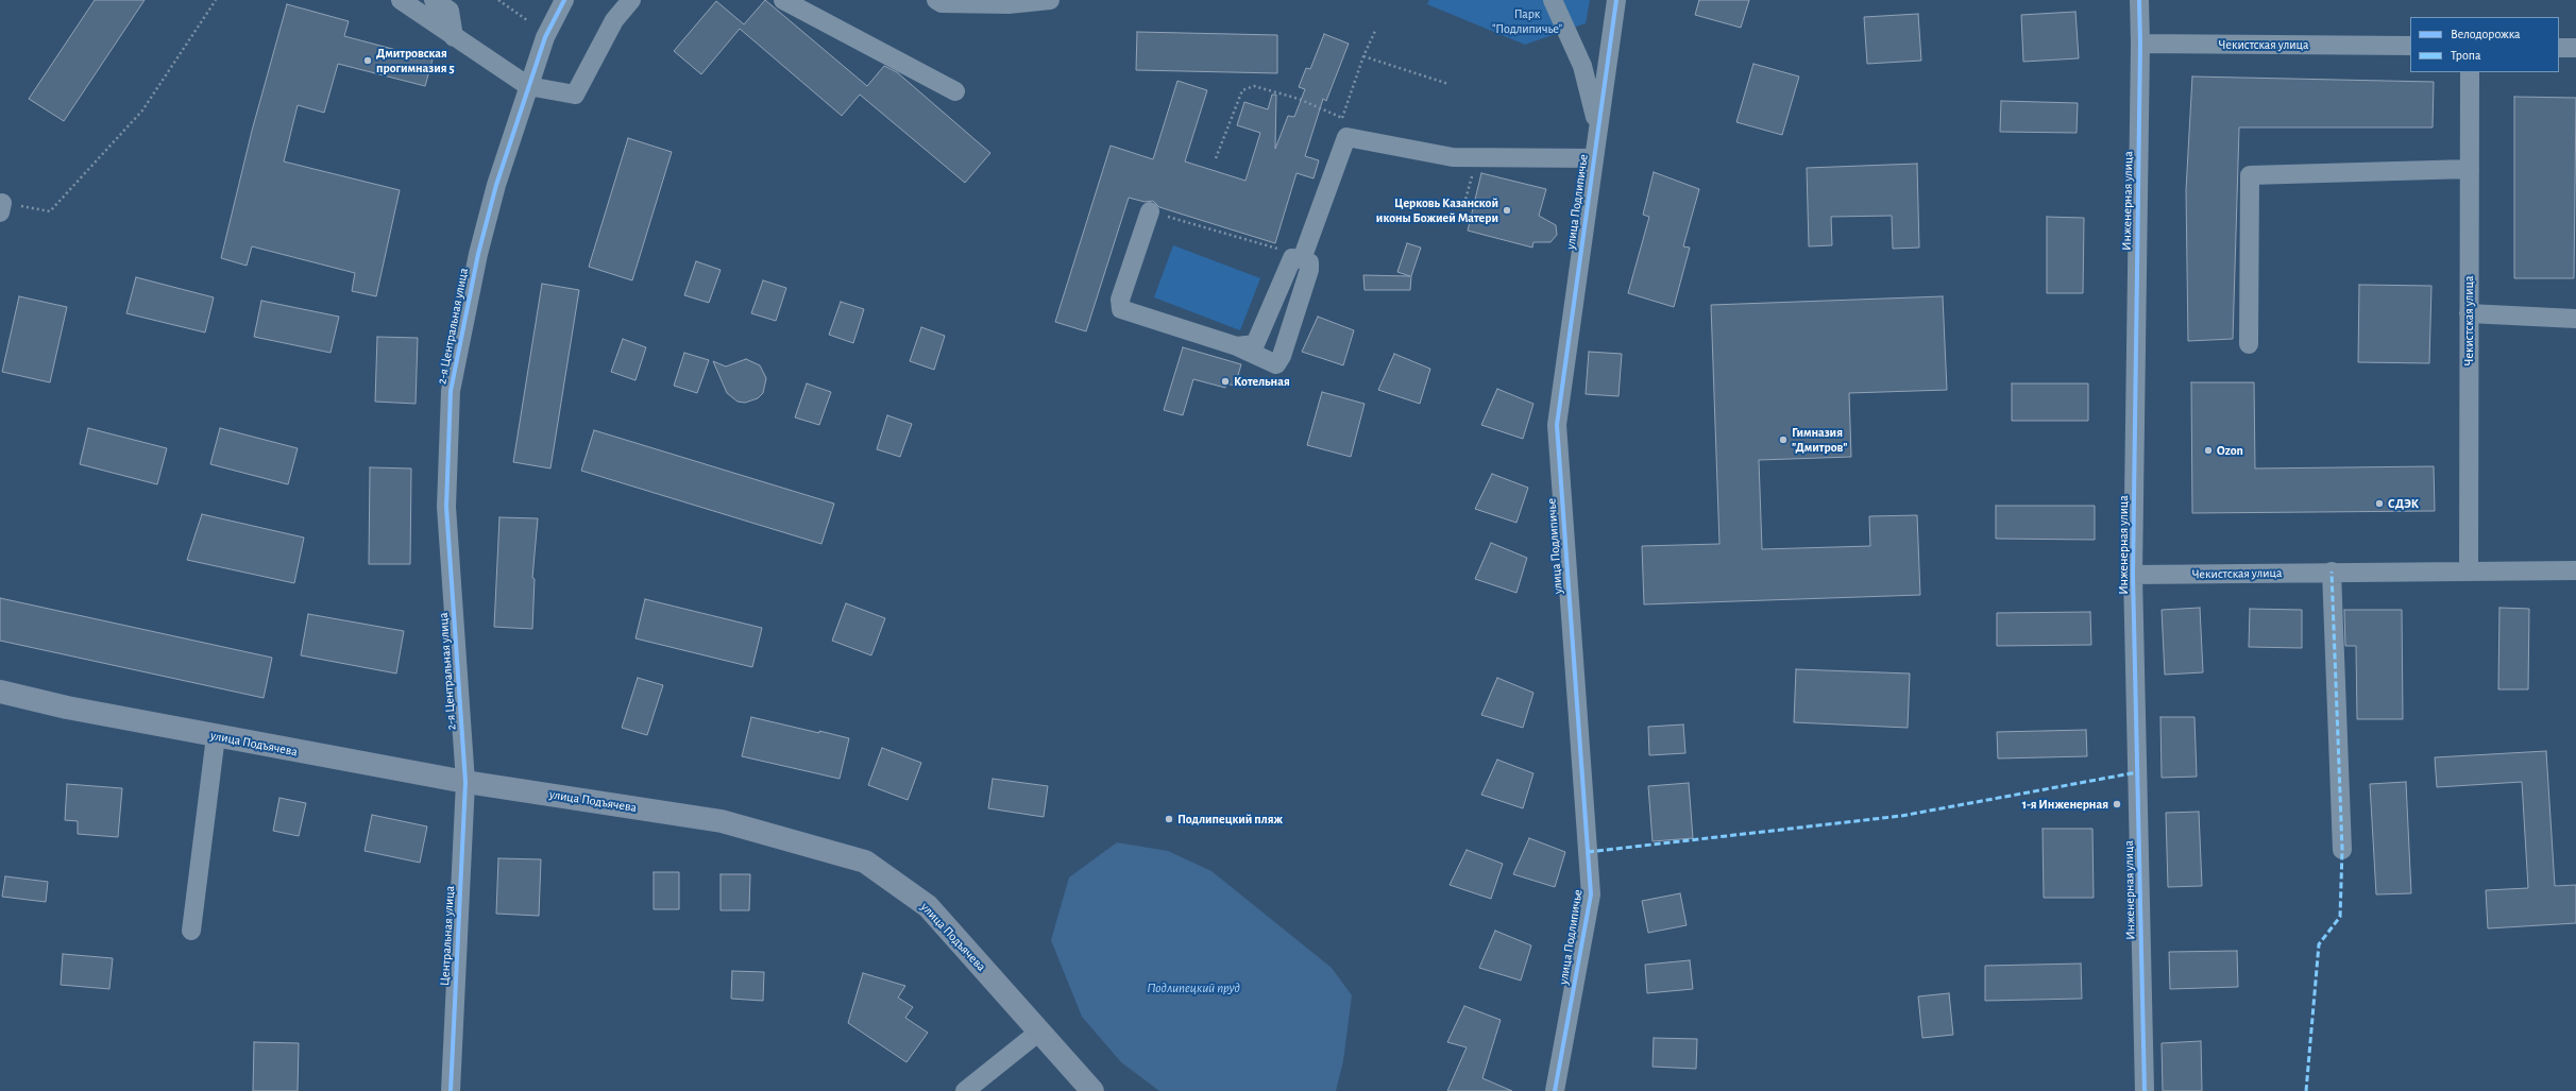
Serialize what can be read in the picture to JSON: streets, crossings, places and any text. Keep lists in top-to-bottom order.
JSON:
{
  "streets": {
    "main road": ["улица Подъячева"],
    "street": [
      "Чекистская улица",
      "Инженерная улица",
      "улица Подлипичье",
      "2-я Центральная улица",
      "Центральная улица"
    ]
  },
  "crossings": [
    ["Чекистская улица", "Инженерная улица"],
    ["2-я Центральная улица", "улица Подъячева"],
    ["2-я Центральная улица", "Центральная улица"],
    ["улица Подъячева", "Центральная улица"]
  ],
  "water": ["Подлипецкий пруд"],
  "parks": ["Парк \"Подлипичье\""],
  "places": [
    "Дмитровская прогимназия 5",
    "Церковь Казанской иконы Божией Матери",
    "Котельная",
    "Гимназия \"Дмитров\"",
    "Ozon",
    "СДЭК",
    "1-я Инженерная",
    "Подлипецкий пляж"
  ],
  "legend": ["Велодорожка", "Тропа"]
}
